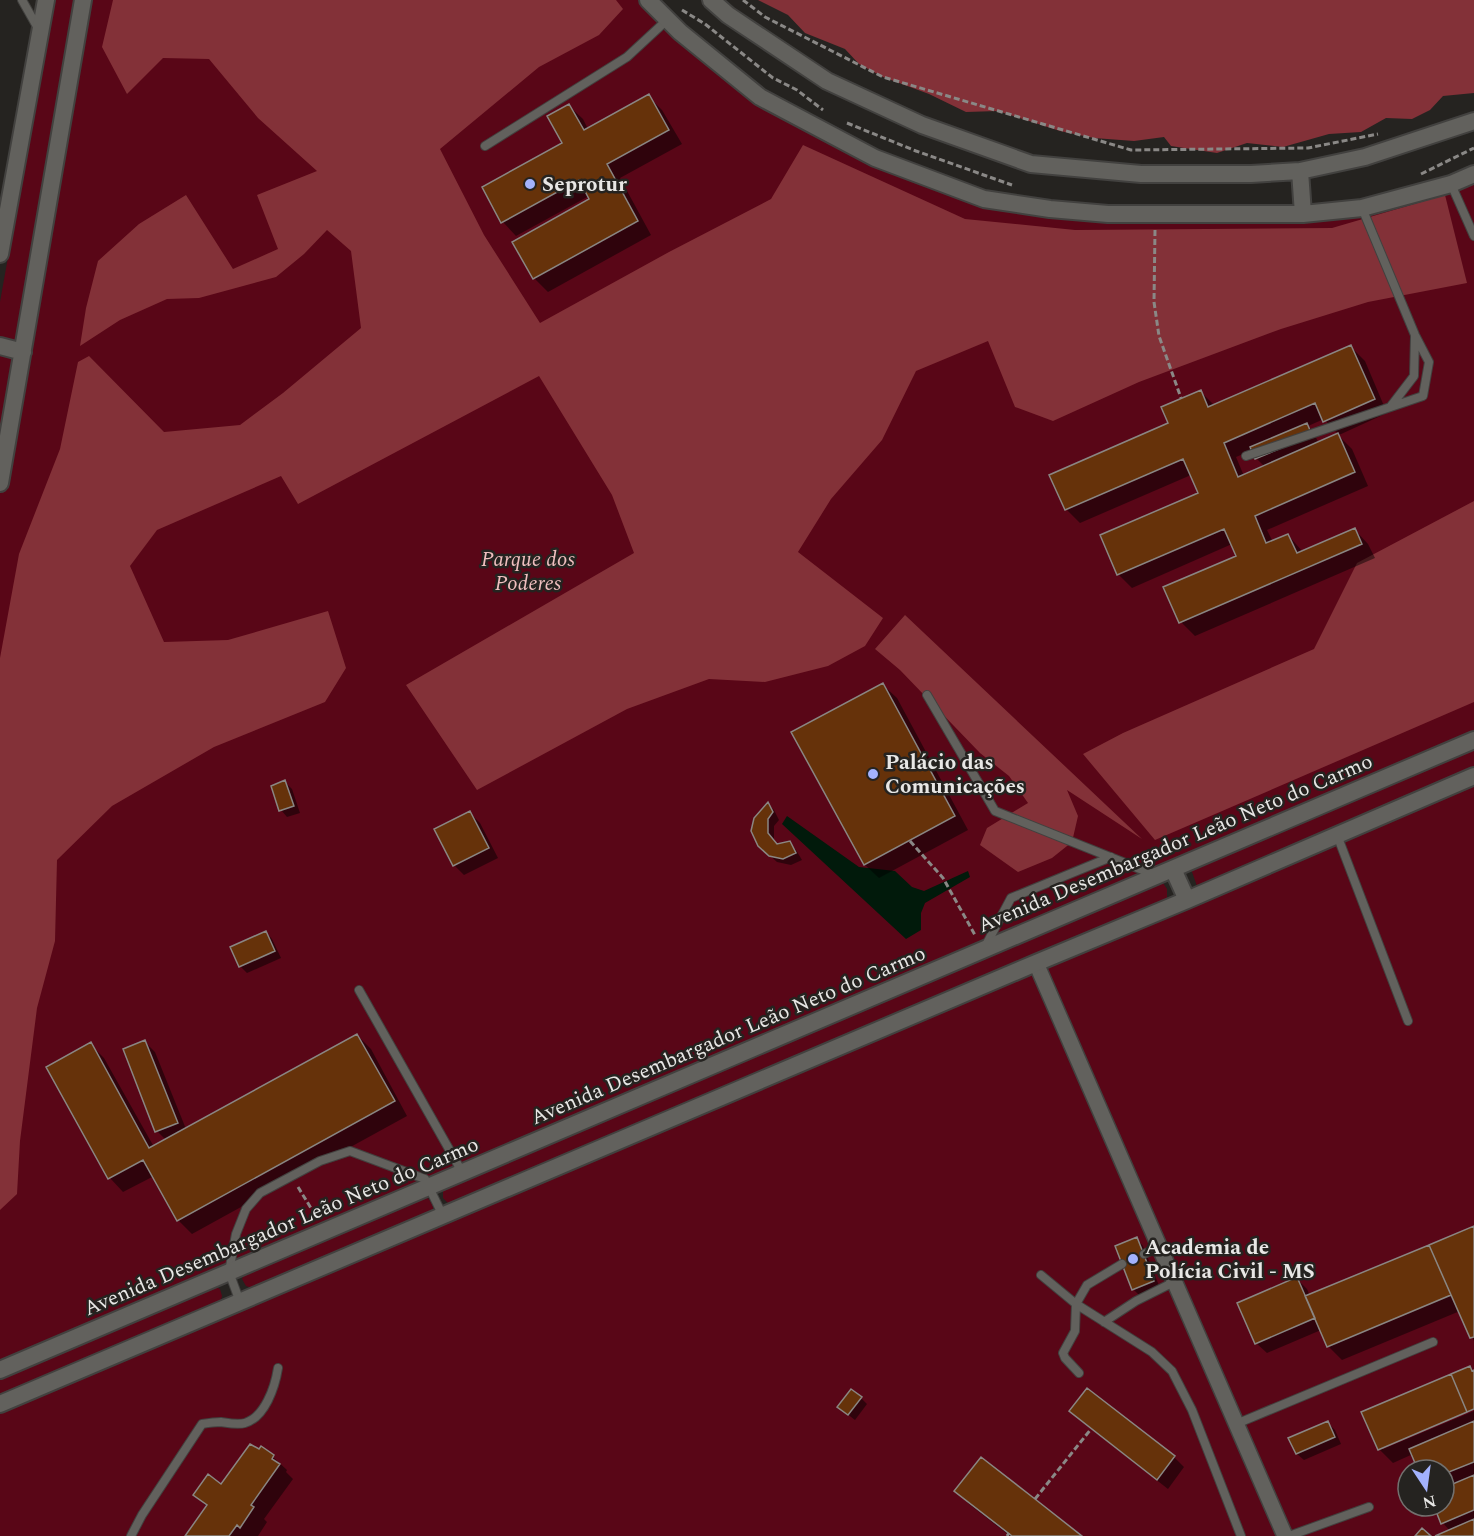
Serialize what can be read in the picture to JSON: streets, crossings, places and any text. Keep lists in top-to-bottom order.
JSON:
{
  "streets": {
    "main road": ["Avenida Desembargador Leão Neto do Carmo"]
  },
  "parks": ["Parque dos Poderes"],
  "places": ["Seprotur", "Palácio das Comunicações", "Academia de Polícia Civil - MS"],
  "north": "bottom"
}
